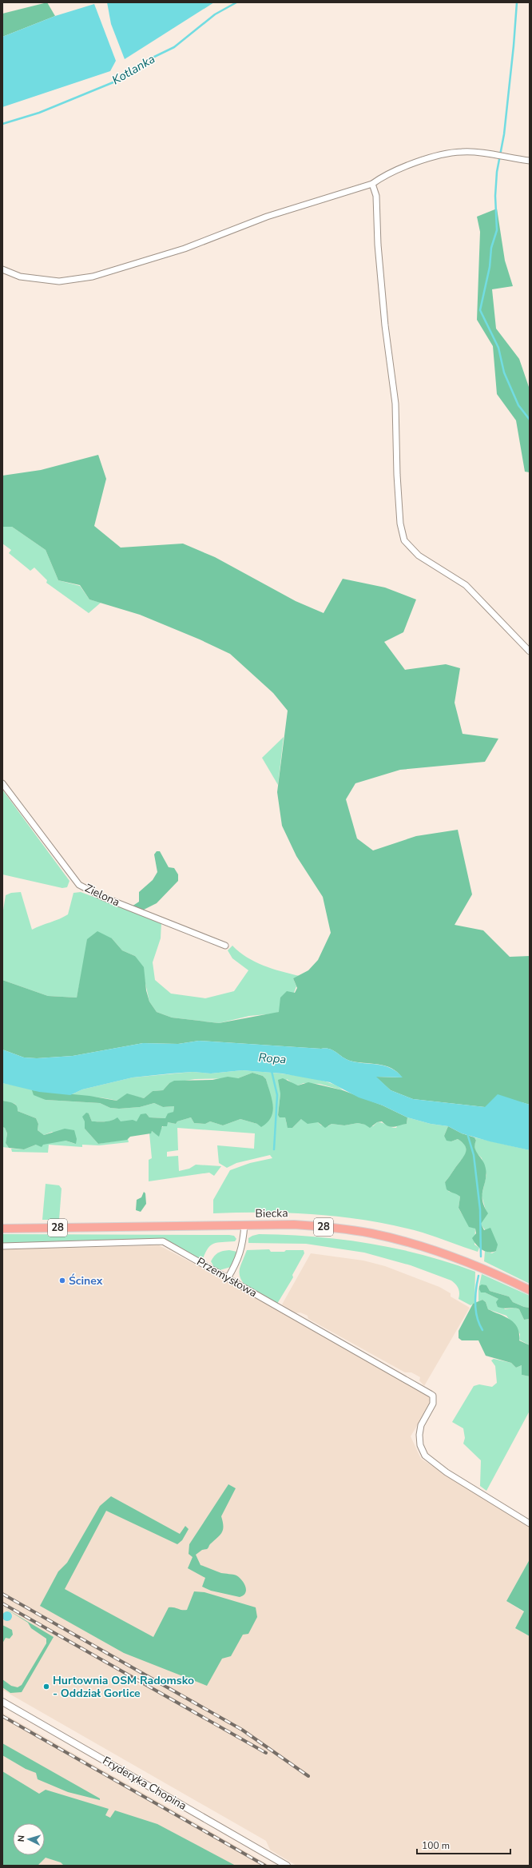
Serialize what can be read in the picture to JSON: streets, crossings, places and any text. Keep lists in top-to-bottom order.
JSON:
{
  "streets": {
    "main road": ["Biecka", "28"],
    "street": ["Zielona", "Przemysłowa", "Fryderyka Chopina"]
  },
  "water": ["Kotlanka", "Ropa"],
  "places": ["Ścinex", "Hurtownia OSM Radomsko - Oddział Gorlice"],
  "scale_bar": "100 m",
  "north": "left"
}
